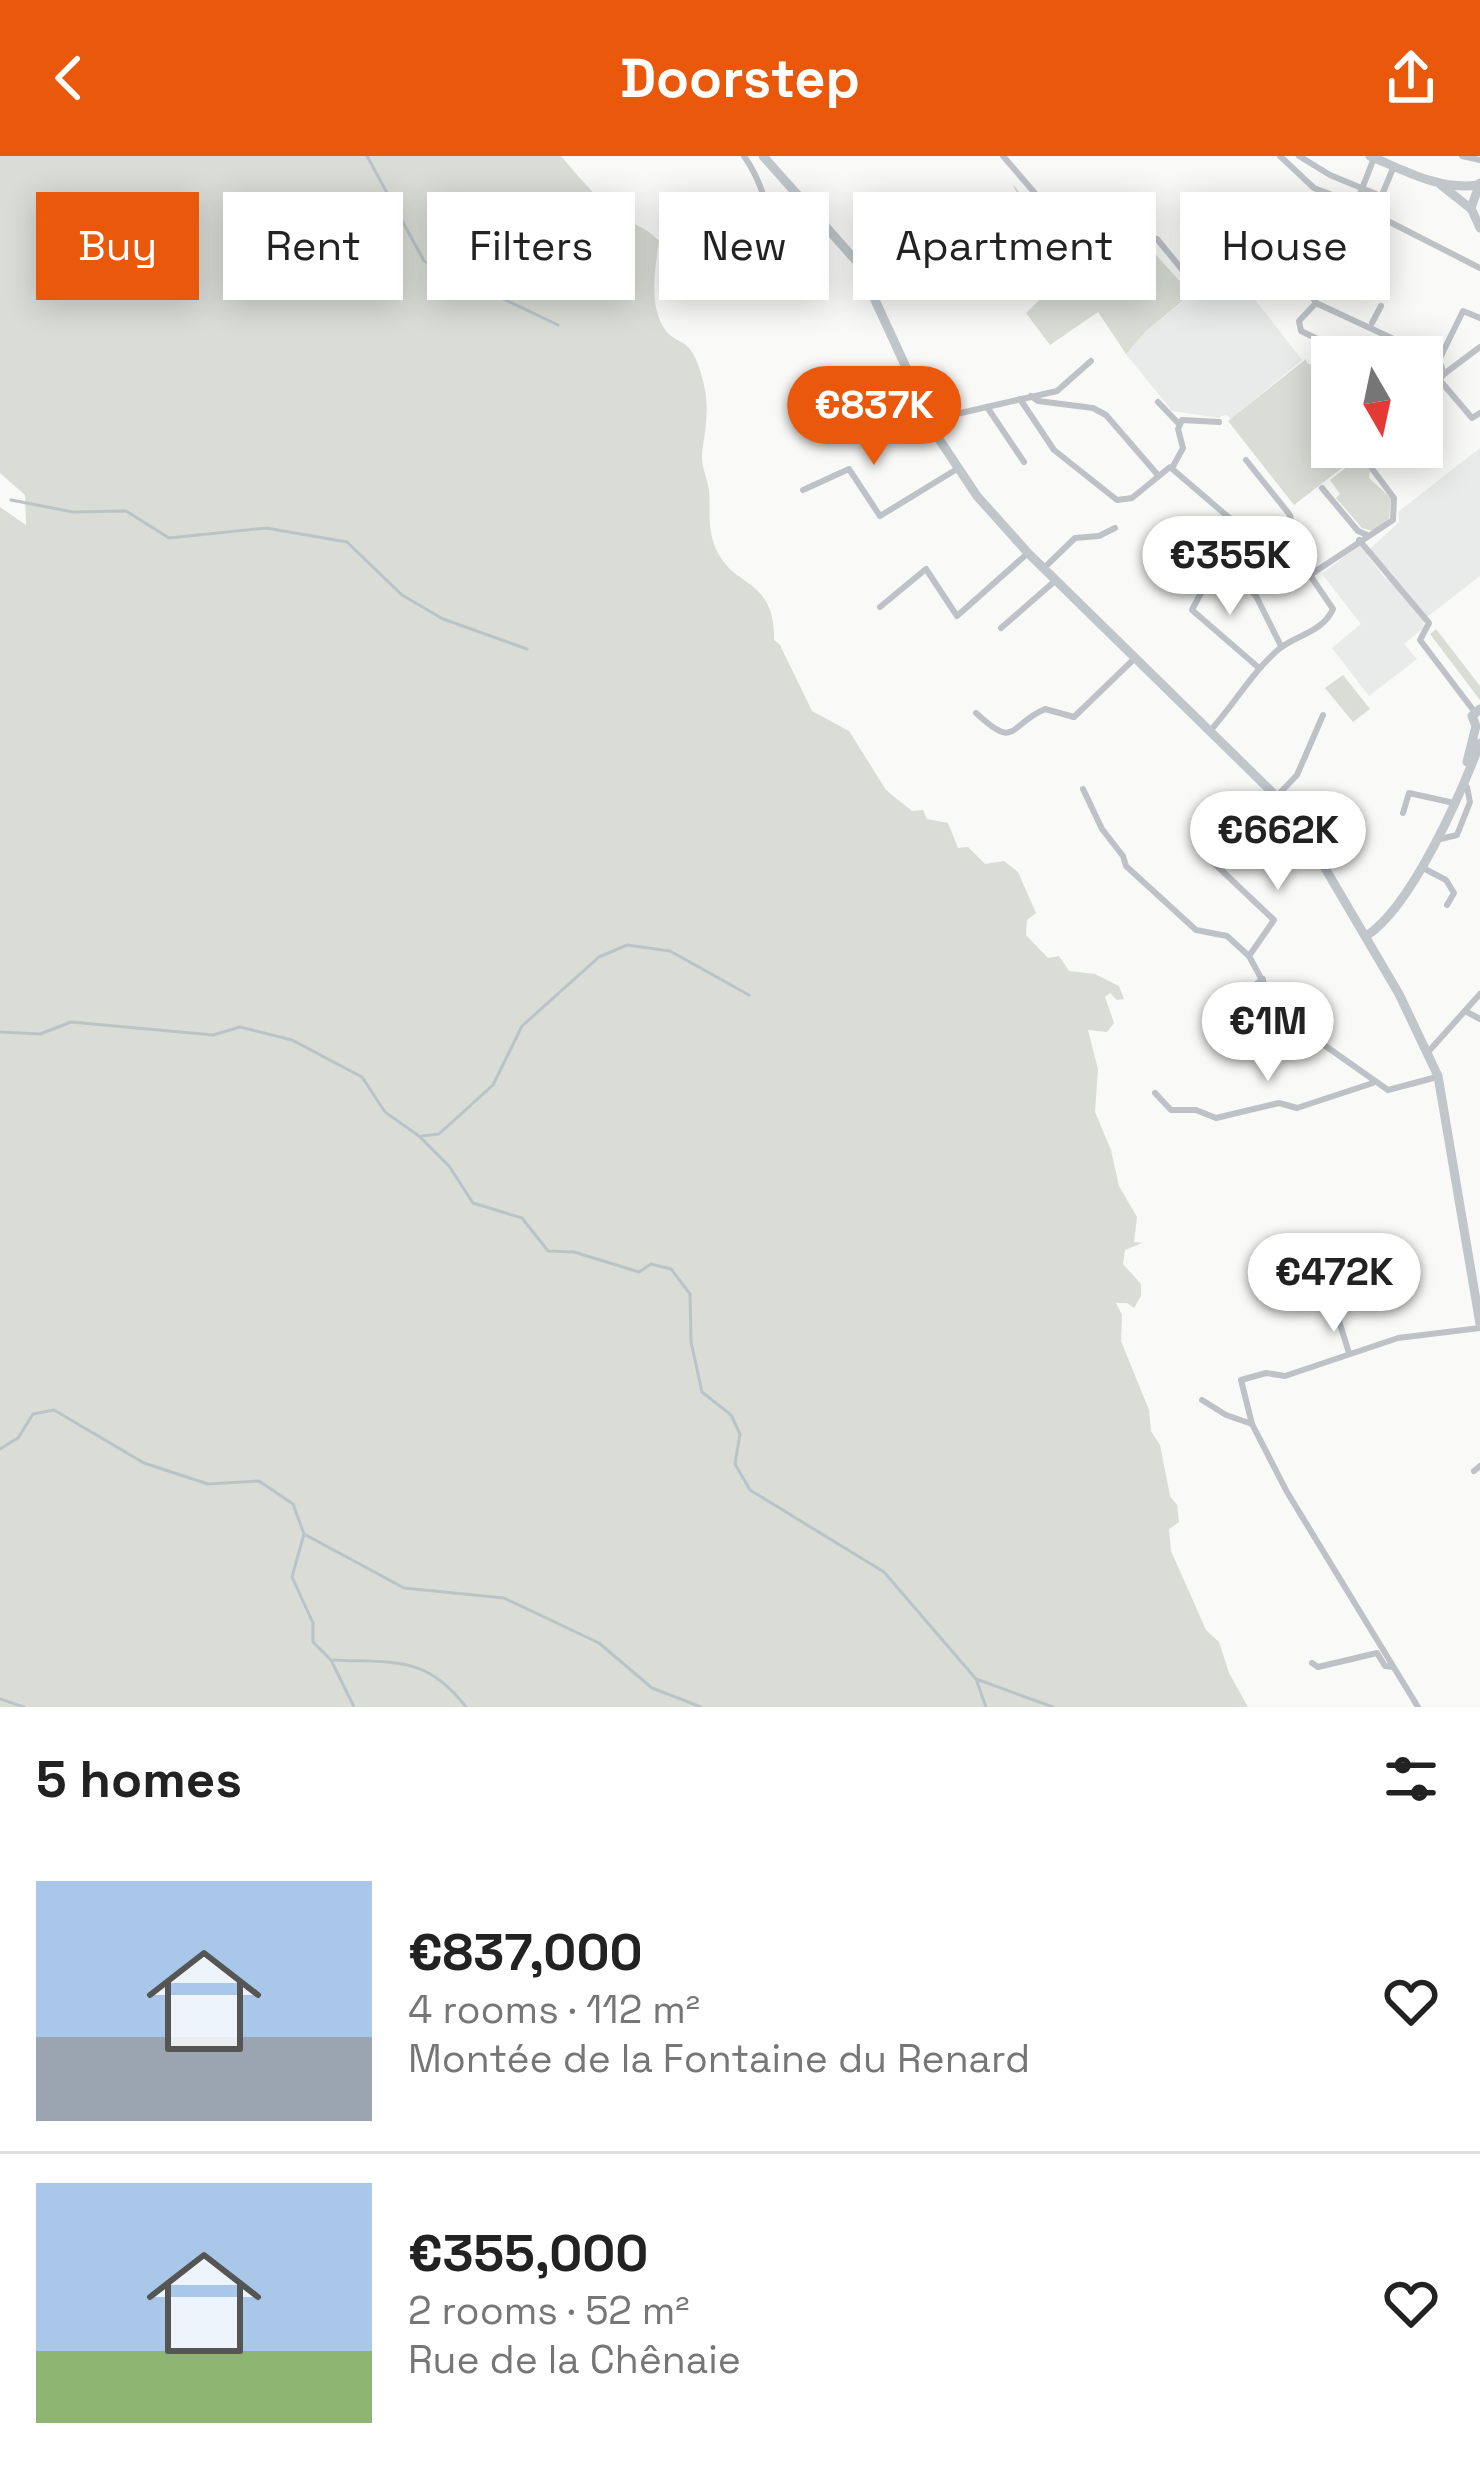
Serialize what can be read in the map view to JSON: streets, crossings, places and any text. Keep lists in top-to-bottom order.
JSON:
{
  "north": "bottom",
  "page": {
    "header": "Doorstep",
    "chip": [
      "Buy",
      "Rent",
      "Filters",
      "New",
      "Apartment",
      "House"
    ],
    "price": [
      "€837K",
      "€355K",
      "€662K",
      "€1M",
      "€472K"
    ],
    "heading": "5 homes",
    "list": [
      {
        "name": "€837,000",
        "note": "4 rooms · 112 m² · Montée de la Fontaine du Renard"
      },
      {
        "name": "€355,000",
        "note": "2 rooms · 52 m² · Rue de la Chênaie"
      }
    ]
  }
}
